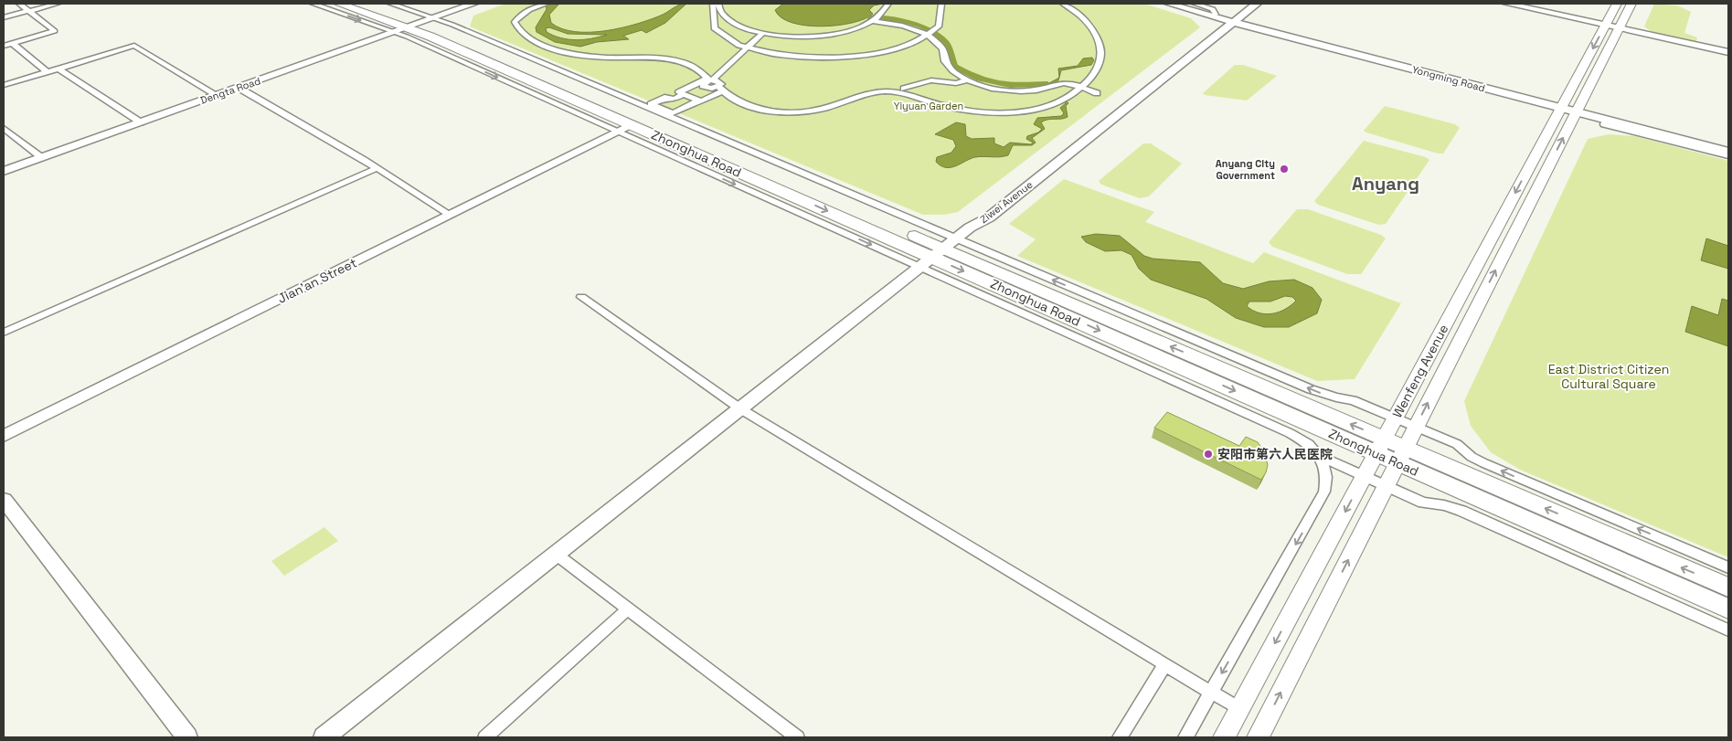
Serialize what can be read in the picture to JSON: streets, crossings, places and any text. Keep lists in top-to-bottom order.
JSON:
{
  "streets": {
    "highway": ["Zhonghua Road"],
    "main road": ["Wenfeng Avenue"],
    "street": [
      "Yongming Road",
      "Dengta Road",
      "Ziwei Avenue",
      "Jian'an Street"
    ]
  },
  "crossings": [
    ["Yongming Road", "Ziwei Avenue"],
    ["Yongming Road", "Wenfeng Avenue"],
    ["Dengta Road", "Zhonghua Road"],
    ["Zhonghua Road", "Ziwei Avenue"],
    ["Zhonghua Road", "Jian'an Street"],
    ["Zhonghua Road", "Wenfeng Avenue"]
  ],
  "districts": ["Anyang"],
  "parks": ["Yiyuan Garden", "East District Citizen Cultural Square"],
  "places": ["Anyang City Government", "安阳市第六人民医院"]
}
